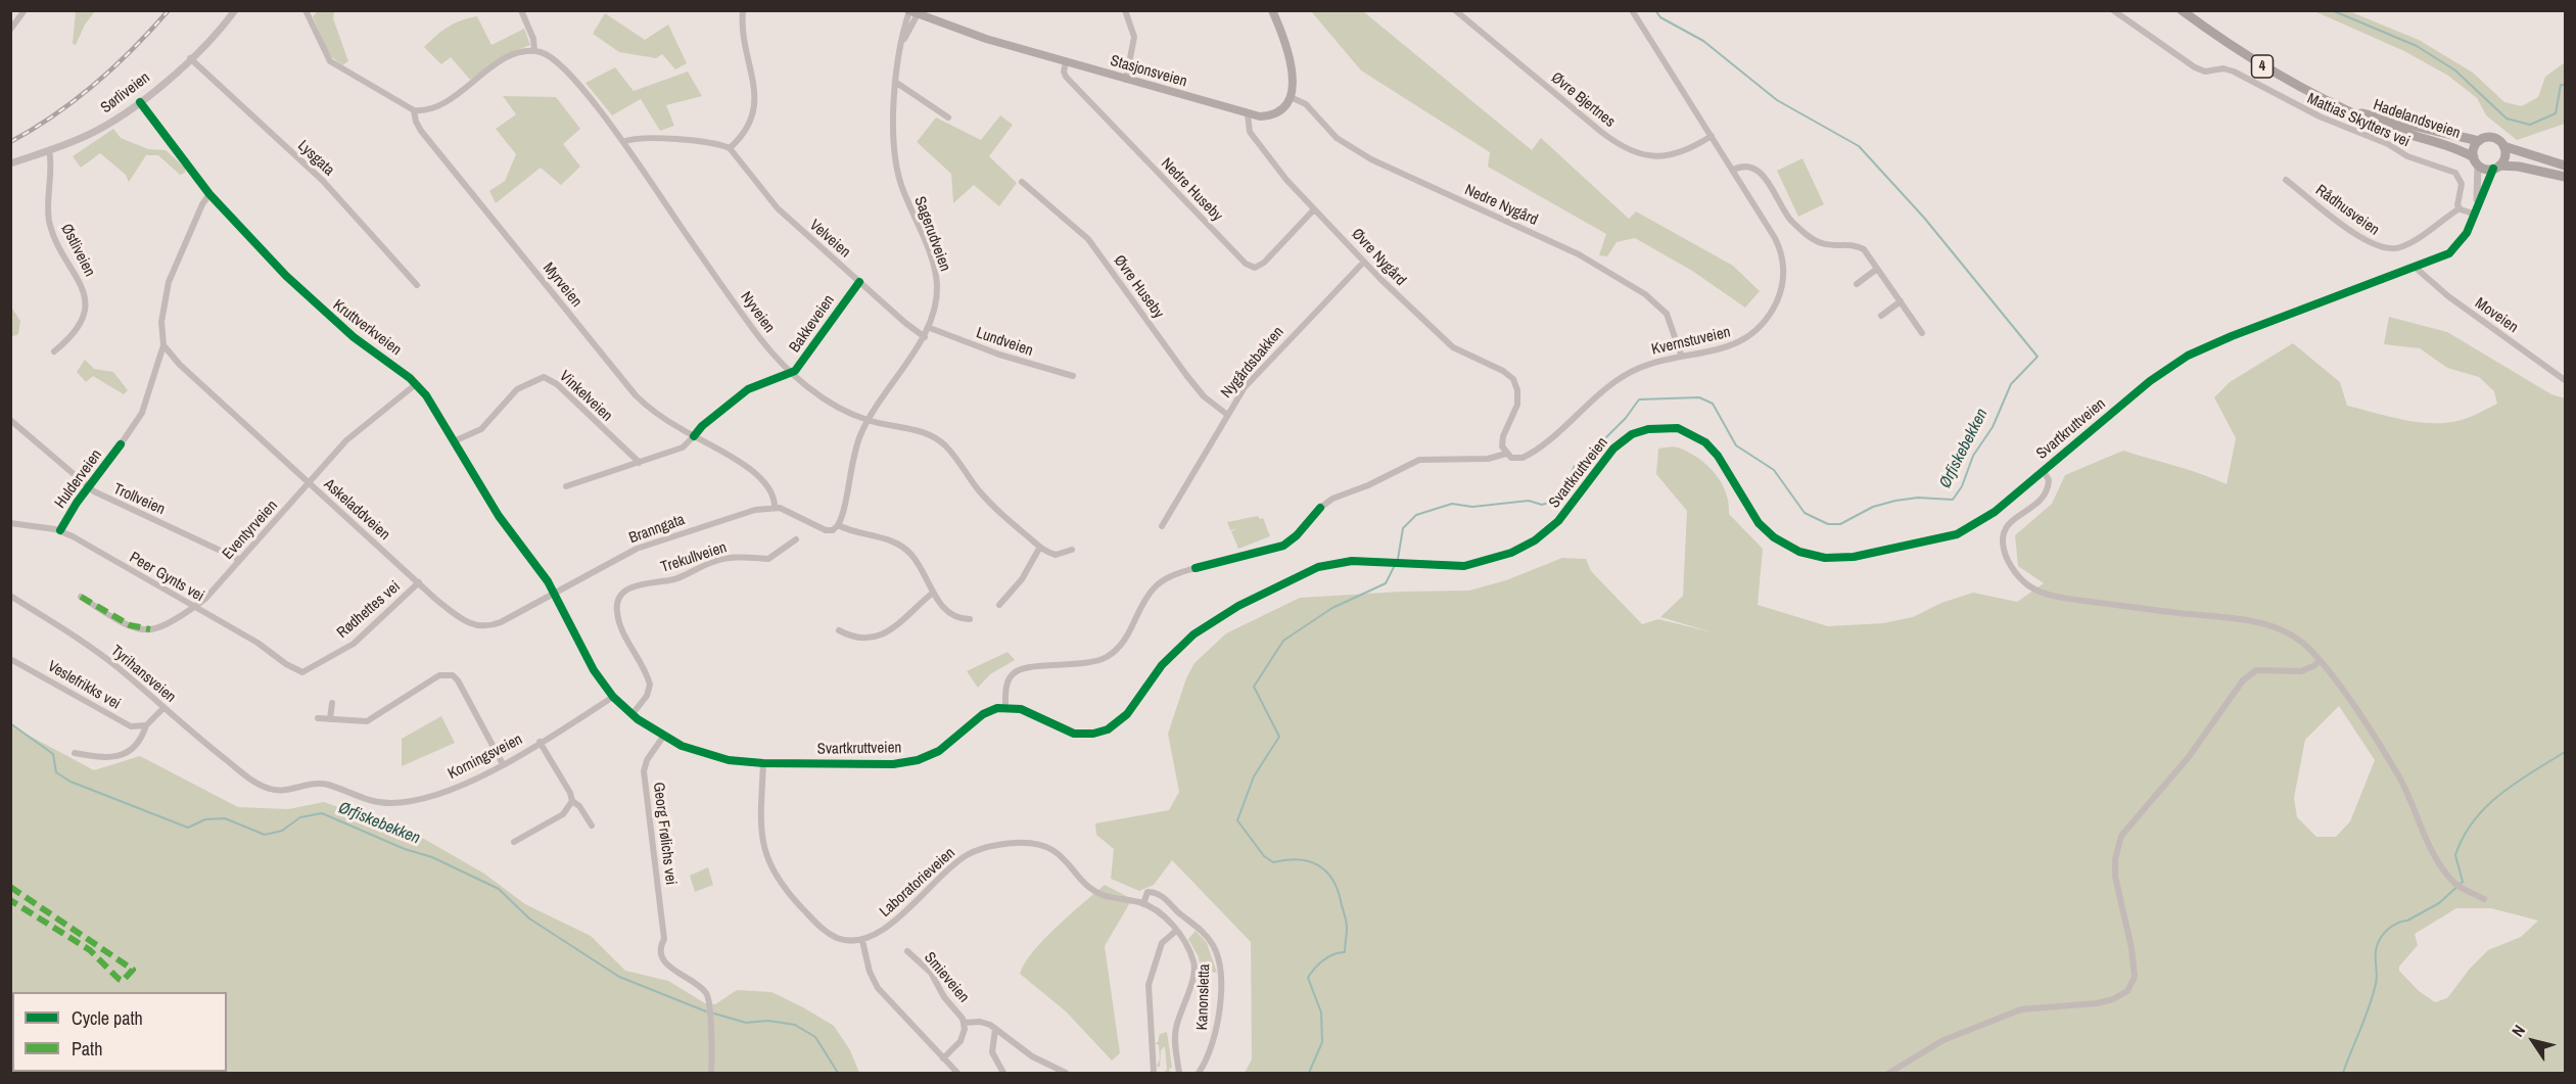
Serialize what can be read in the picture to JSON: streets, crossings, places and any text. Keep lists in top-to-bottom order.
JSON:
{
  "streets": {
    "highway": ["4", "Hadelandsveien"],
    "main road": ["Stasjonsveien"],
    "street": [
      "Sørliveien",
      "Øvre Bjertnes",
      "Mattias Skytters vei",
      "Lysgata",
      "Nedre Huseby",
      "Nedre Nygård",
      "Rådhusveien",
      "Sagerudveien",
      "Velveien",
      "Østliveien",
      "Øvre Nygård",
      "Myrveien",
      "Øvre Huseby",
      "Nyveien",
      "Moveien",
      "Kruttverkveien",
      "Kvernstuveien",
      "Lundveien",
      "Nygårdsbakken",
      "Vinkelveien",
      "Svartkruttveien",
      "Hulderveien",
      "Trollveien",
      "Askeladdveien",
      "Branngata",
      "Eventyrveien",
      "Trekullveien",
      "Peer Gynts vei",
      "Rødhettes vei",
      "Tyrihansveien",
      "Veslefrikks vei",
      "Korningsveien",
      "Georg Frølichs vei",
      "Laboratorieveien",
      "Smieveien",
      "Kanonsletta"
    ],
    "cycle path": ["Bakkeveien"]
  },
  "crossings": [
    ["4", "Hadelandsveien"],
    ["4", "Svartkruttveien"],
    ["Stasjonsveien", "Nedre Huseby"],
    ["Stasjonsveien", "Nedre Nygård"],
    ["Stasjonsveien", "Sagerudveien"],
    ["Stasjonsveien", "Øvre Nygård"],
    ["Sørliveien", "Lysgata"],
    ["Sørliveien", "Østliveien"],
    ["Sørliveien", "Kruttverkveien"],
    ["Øvre Bjertnes", "Kvernstuveien"],
    ["Hadelandsveien", "Svartkruttveien"],
    ["Mattias Skytters vei", "Rådhusveien"],
    ["Nedre Huseby", "Øvre Nygård"],
    ["Nedre Nygård", "Kvernstuveien"],
    ["Sagerudveien", "Velveien"],
    ["Sagerudveien", "Nyveien"],
    ["Sagerudveien", "Lundveien"],
    ["Øvre Nygård", "Kvernstuveien"],
    ["Øvre Nygård", "Nygårdsbakken"],
    ["Myrveien", "Branngata"],
    ["Øvre Huseby", "Nygårdsbakken"],
    ["Moveien", "Svartkruttveien"],
    ["Kruttverkveien", "Vinkelveien"],
    ["Kruttverkveien", "Svartkruttveien"],
    ["Kruttverkveien", "Hulderveien"],
    ["Kruttverkveien", "Askeladdveien"],
    ["Kruttverkveien", "Branngata"],
    ["Kruttverkveien", "Eventyrveien"],
    ["Svartkruttveien", "Askeladdveien"],
    ["Svartkruttveien", "Branngata"],
    ["Svartkruttveien", "Trekullveien"],
    ["Svartkruttveien", "Korningsveien"],
    ["Svartkruttveien", "Georg Frølichs vei"],
    ["Hulderveien", "Askeladdveien"],
    ["Trollveien", "Eventyrveien"],
    ["Askeladdveien", "Branngata"],
    ["Askeladdveien", "Eventyrveien"],
    ["Askeladdveien", "Rødhettes vei"],
    ["Eventyrveien", "Peer Gynts vei"],
    ["Peer Gynts vei", "Rødhettes vei"],
    ["Tyrihansveien", "Korningsveien"],
    ["Laboratorieveien", "Kanonsletta"]
  ],
  "water": ["Ørfiskebekken"],
  "legend": ["Cycle path", "Path"],
  "north": "top left"
}
